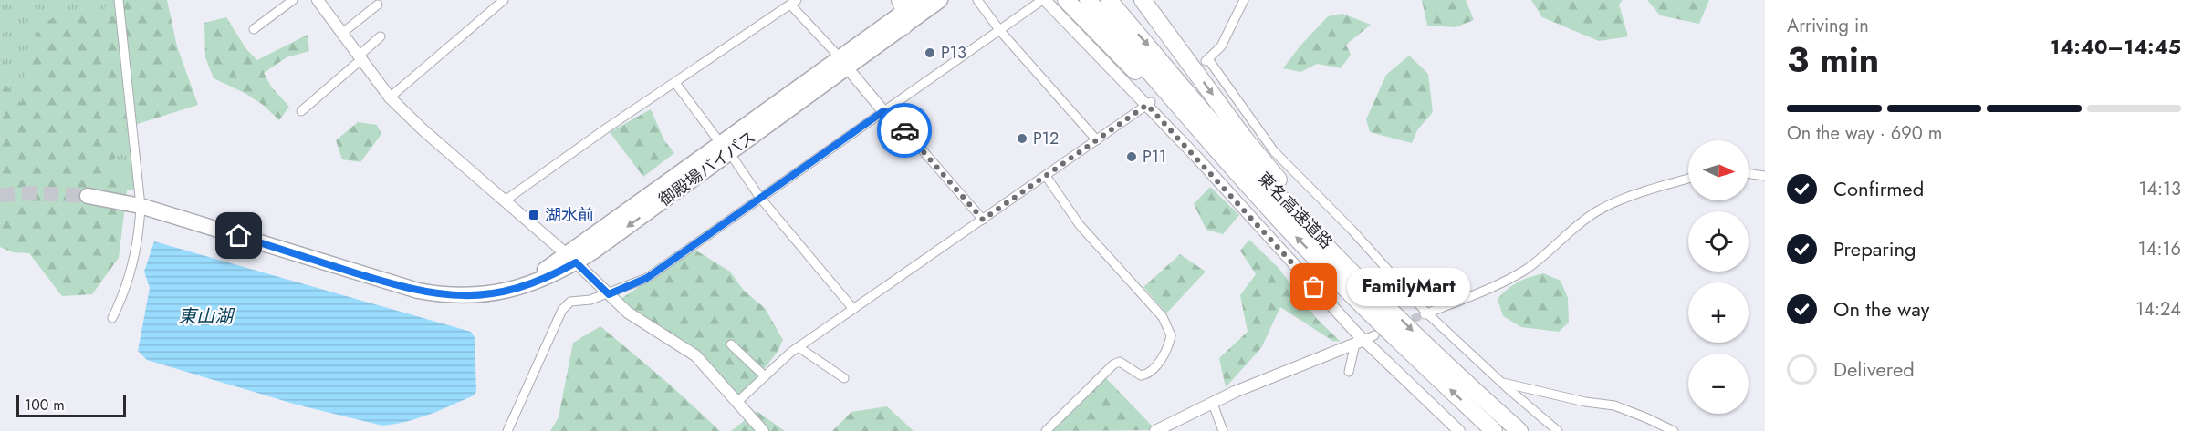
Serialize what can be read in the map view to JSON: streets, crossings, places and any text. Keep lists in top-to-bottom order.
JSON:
{
  "streets": {
    "highway": ["御殿場バイパス", "東名高速道路"]
  },
  "water": ["東山湖"],
  "places": {
    "other": [
      "P13",
      "P12",
      "P11",
      "FamilyMart"
    ],
    "transit": ["湖水前"]
  },
  "scale_bar": "100 m",
  "north": "right",
  "page": {
    "heading": ["3 min", "Arriving in", "14:40–14:45"],
    "bar": "On the way · 690 m",
    "map_buttons": ["+", "−"],
    "list": [
      ["Confirmed", "14:13"],
      ["Preparing", "14:16"],
      ["On the way", "14:24"],
      "Delivered"
    ],
    "bubble": "FamilyMart",
    "scale": "100 m"
  }
}
